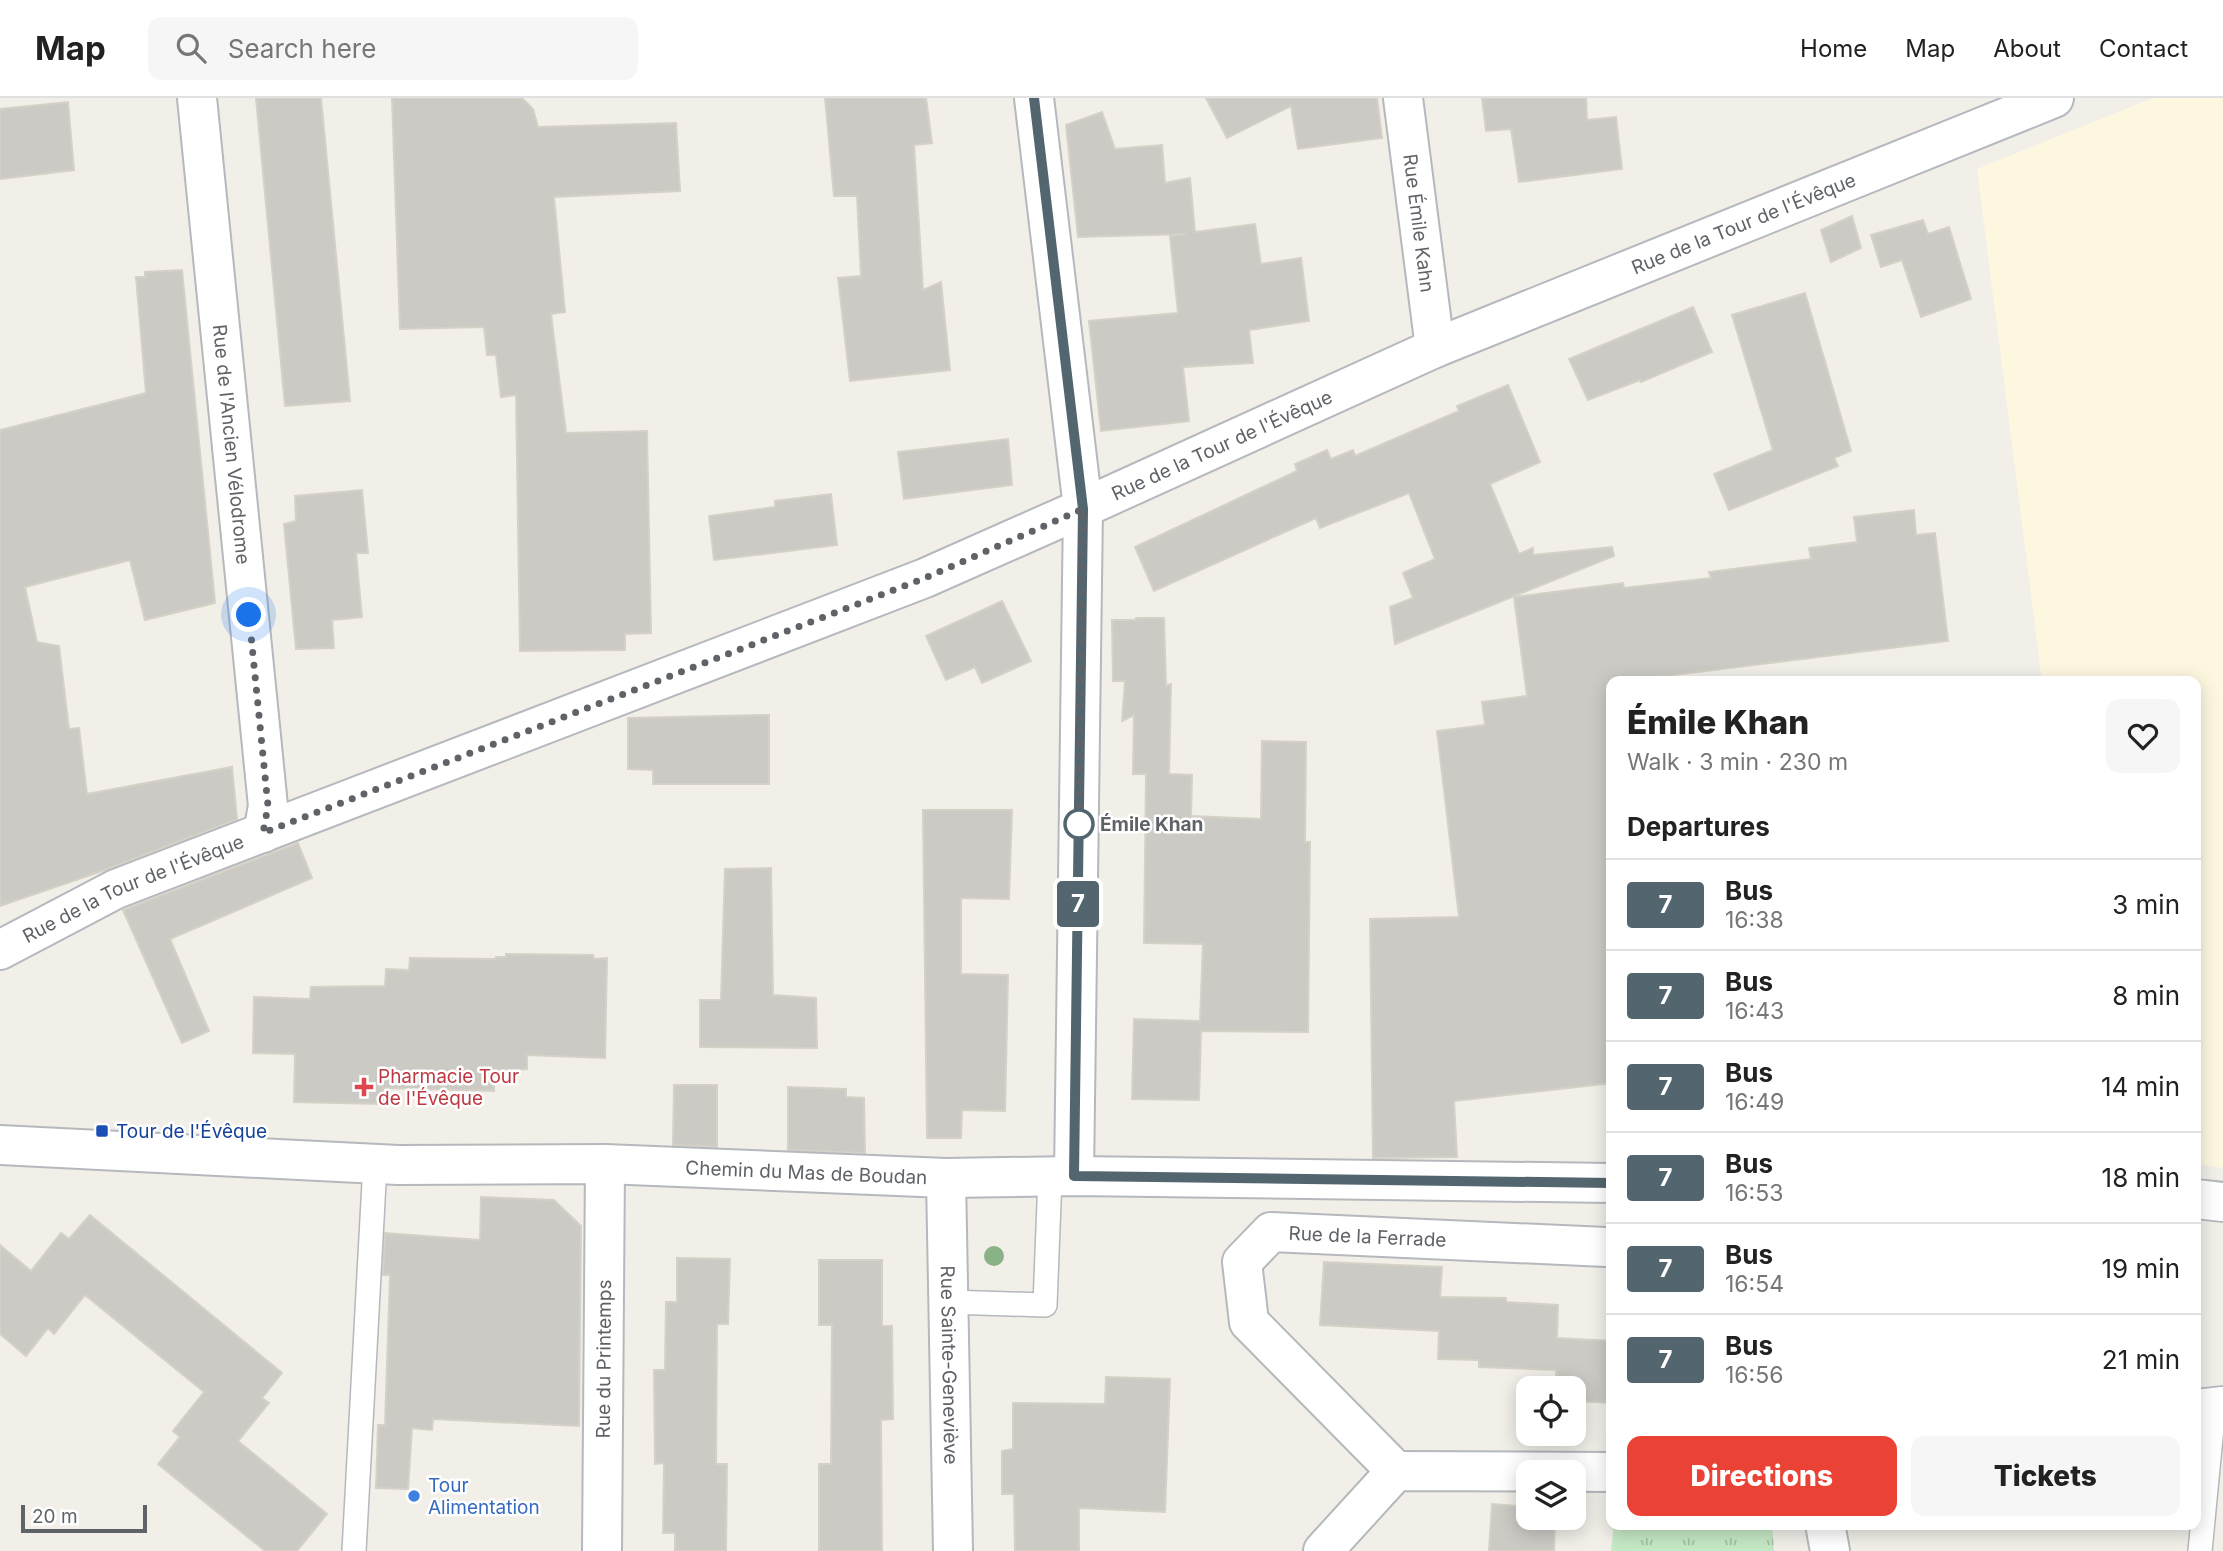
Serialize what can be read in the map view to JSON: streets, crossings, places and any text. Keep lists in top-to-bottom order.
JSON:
{
  "streets": {
    "street": [
      "Rue Émile Kahn",
      "Rue de la Tour de l'Évêque",
      "Rue de l'Ancien Vélodrome",
      "Chemin du Mas de Boudan",
      "Rue de la Ferrade",
      "Rue du Printemps",
      "Rue Sainte-Geneviève"
    ]
  },
  "crossings": [
    ["Rue Émile Kahn", "Rue de la Tour de l'Évêque"],
    ["Rue de la Tour de l'Évêque", "Rue de l'Ancien Vélodrome"],
    ["Chemin du Mas de Boudan", "Rue du Printemps"],
    ["Chemin du Mas de Boudan", "Rue Sainte-Geneviève"]
  ],
  "places": {
    "other": ["Émile Khan", "Tour Alimentation"],
    "health": ["Pharmacie Tour de l'Évêque"],
    "transit": ["Tour de l'Évêque"]
  },
  "lines": ["bus line 7"],
  "scale_bar": "20 m",
  "page": {
    "header": "Map",
    "search": "Search here",
    "nav": [
      "Home",
      "Map",
      "About",
      "Contact"
    ],
    "on_map": "7",
    "heading": [
      ["Émile Khan", "Walk · 3 min · 230 m"],
      "Departures"
    ],
    "list": [
      {
        "mark": "7",
        "name": "Bus",
        "note": "16:38",
        "value": "3 min"
      },
      {
        "mark": "7",
        "name": "Bus",
        "note": "16:43",
        "value": "8 min"
      },
      {
        "mark": "7",
        "name": "Bus",
        "note": "16:49",
        "value": "14 min"
      },
      {
        "mark": "7",
        "name": "Bus",
        "note": "16:53",
        "value": "18 min"
      },
      {
        "mark": "7",
        "name": "Bus",
        "note": "16:54",
        "value": "19 min"
      },
      {
        "mark": "7",
        "name": "Bus",
        "note": "16:56",
        "value": "21 min"
      }
    ],
    "buttons": ["Directions", "Tickets"],
    "scale": "20 m"
  }
}
